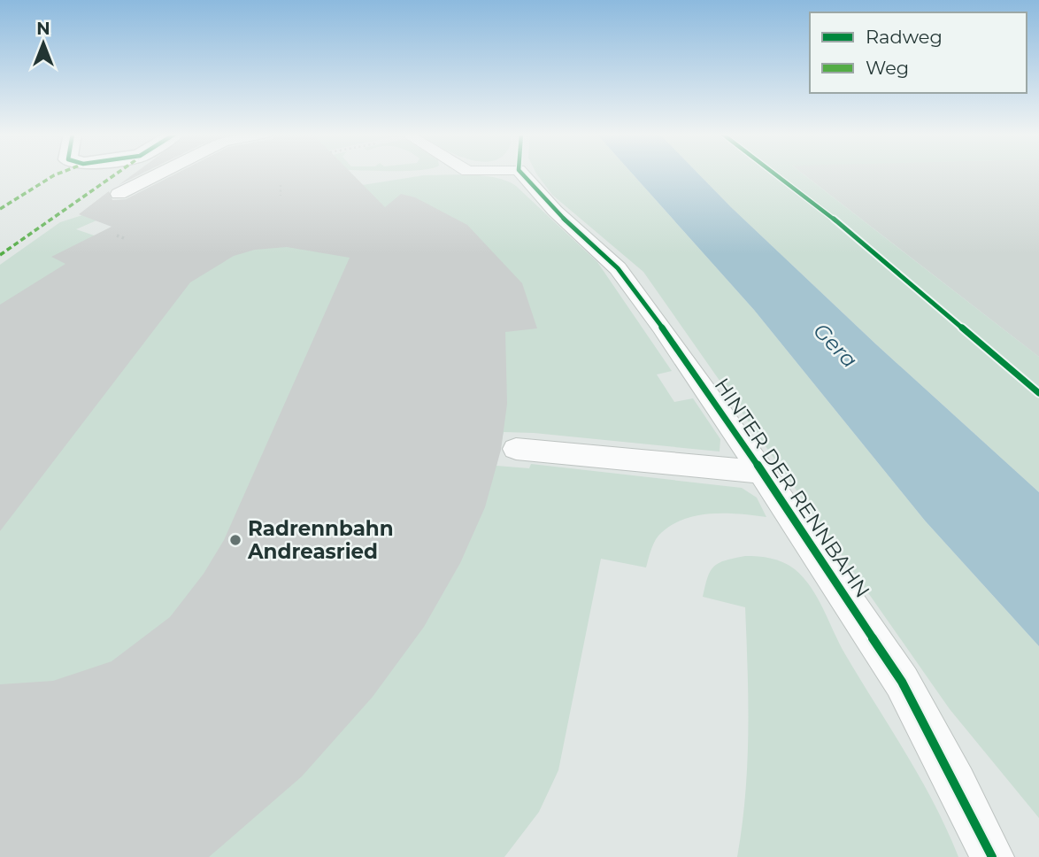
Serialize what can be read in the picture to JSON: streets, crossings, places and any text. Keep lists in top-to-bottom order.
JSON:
{
  "streets": {
    "lane": ["HINTER DER RENNBAHN"]
  },
  "water": ["Gera"],
  "places": ["Radrennbahn Andreasried"],
  "legend": ["Radweg", "Weg"],
  "north": "top"
}
